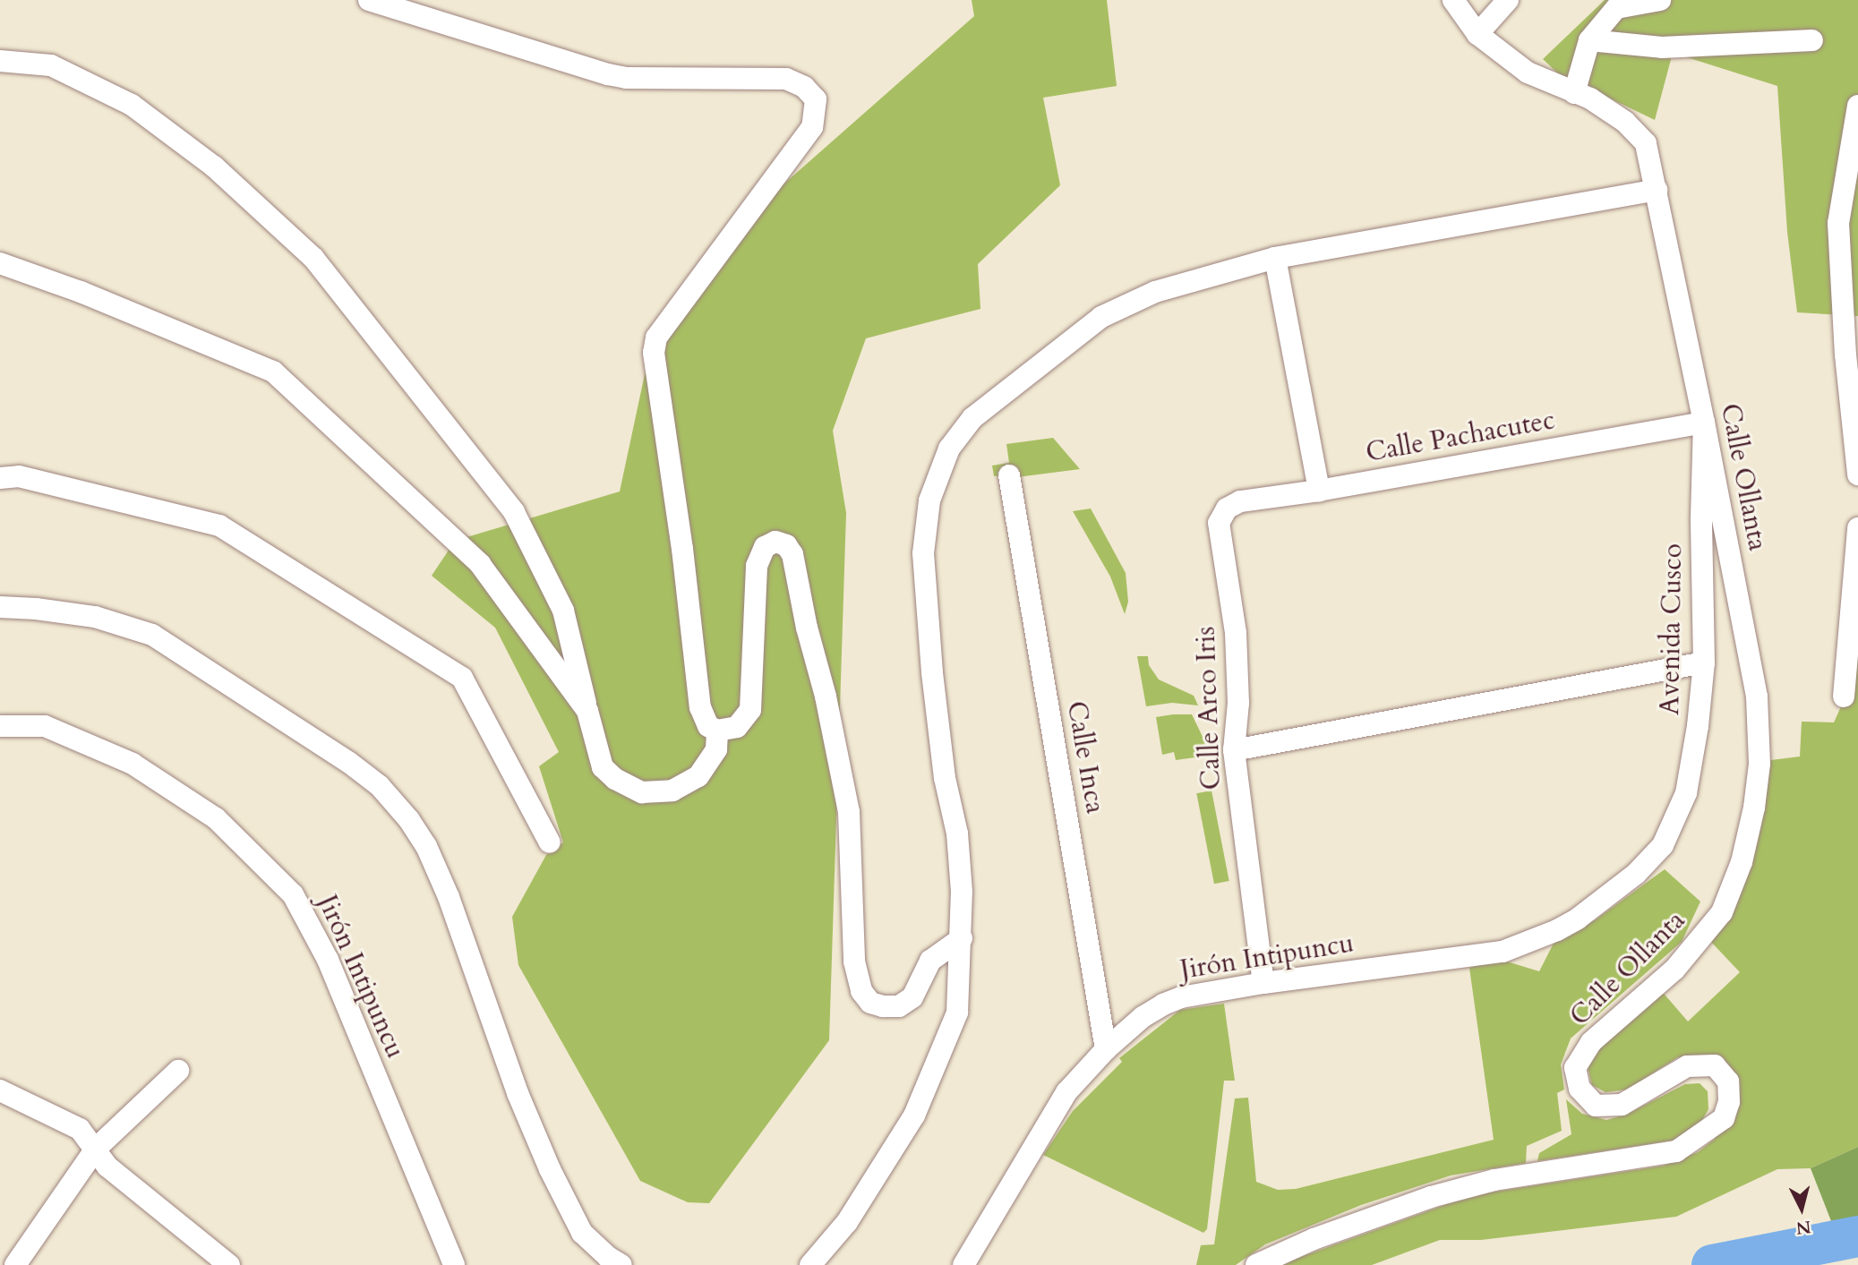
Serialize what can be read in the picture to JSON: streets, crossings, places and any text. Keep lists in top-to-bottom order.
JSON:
{
  "streets": {
    "street": [
      "Calle Pachacutec",
      "Calle Ollanta",
      "Avenida Cusco",
      "Calle Arco Iris",
      "Calle Inca",
      "Jirón Intipuncu"
    ]
  },
  "crossings": [
    ["Calle Pachacutec", "Calle Ollanta"],
    ["Calle Pachacutec", "Avenida Cusco"],
    ["Calle Pachacutec", "Calle Arco Iris"],
    ["Calle Ollanta", "Avenida Cusco"],
    ["Avenida Cusco", "Jirón Intipuncu"],
    ["Calle Arco Iris", "Jirón Intipuncu"],
    ["Calle Inca", "Jirón Intipuncu"]
  ],
  "north": "bottom"
}
